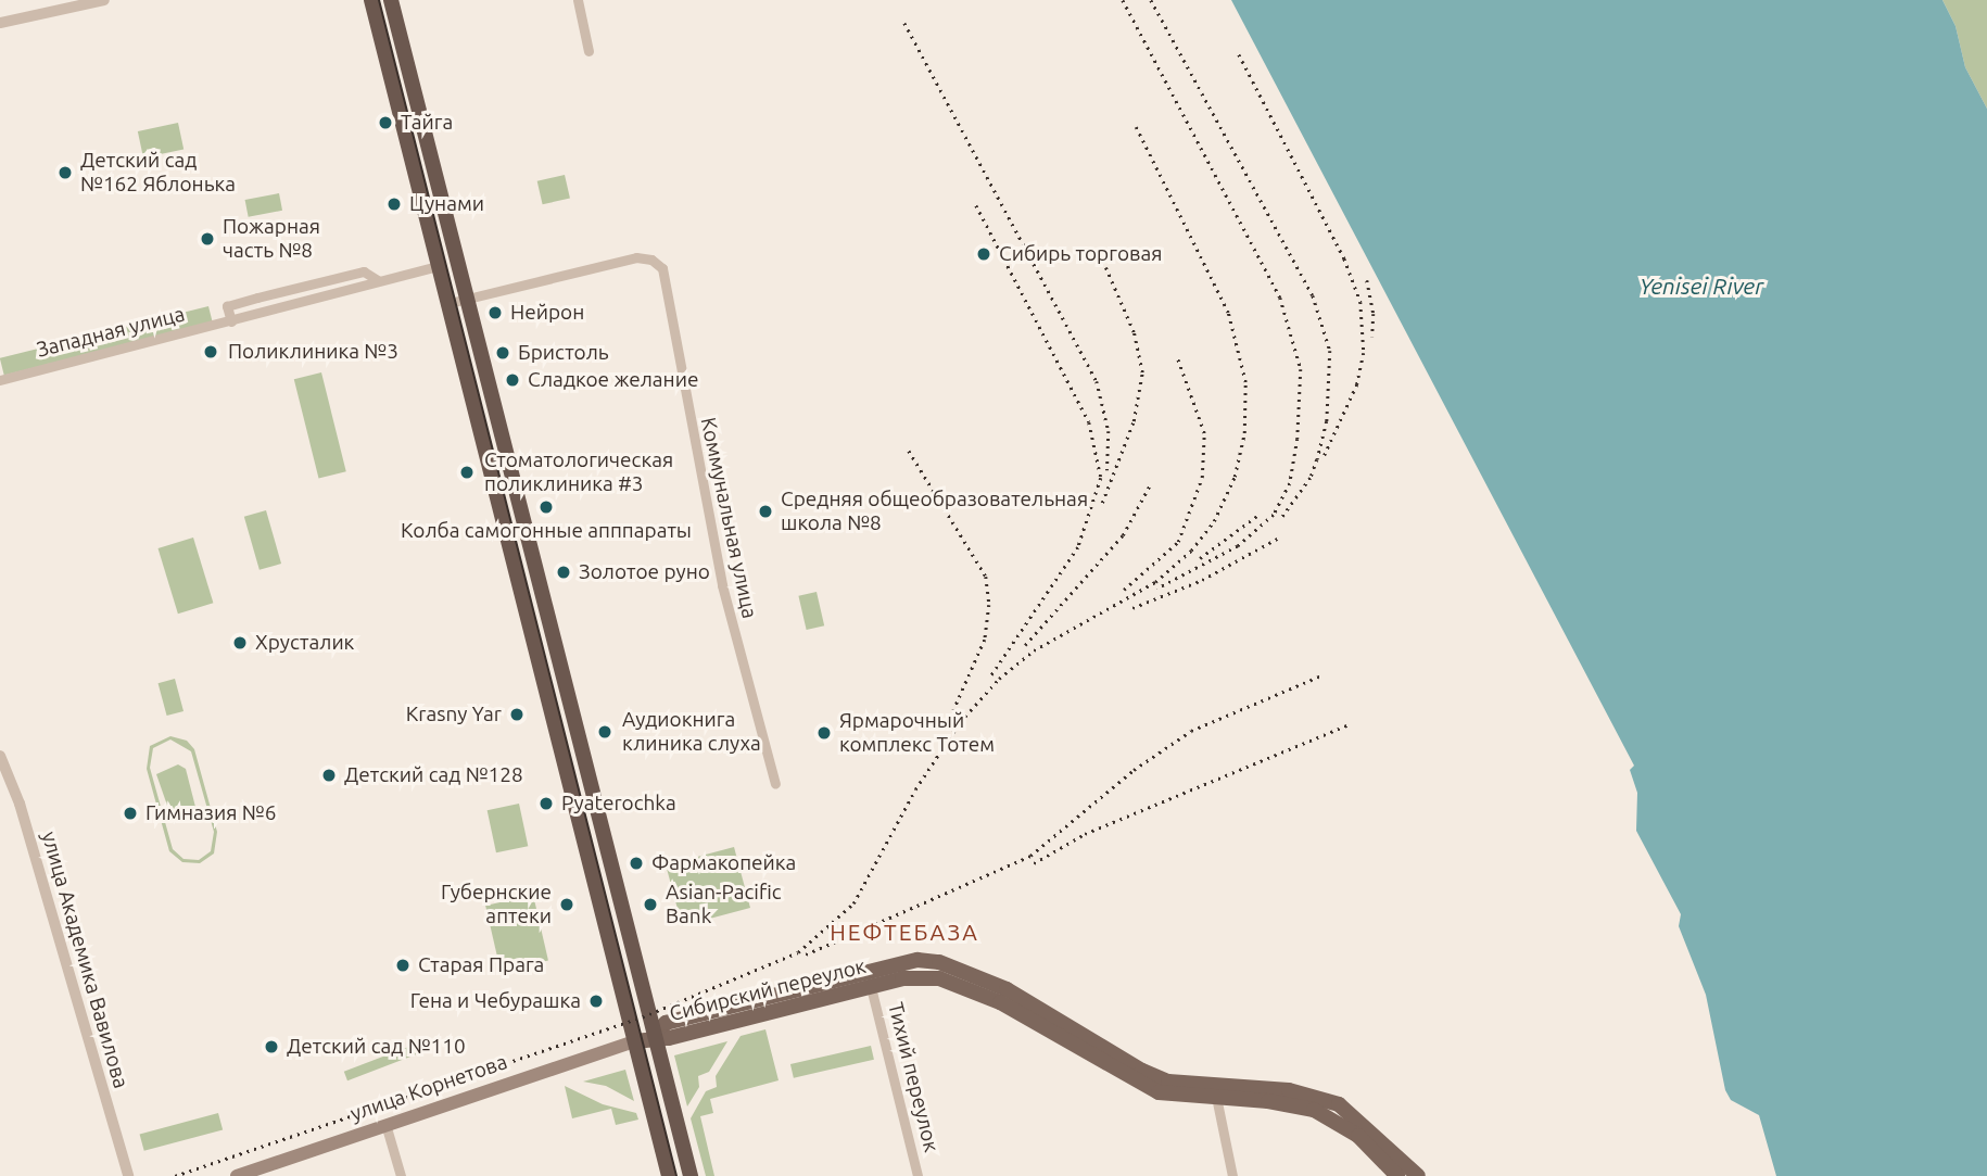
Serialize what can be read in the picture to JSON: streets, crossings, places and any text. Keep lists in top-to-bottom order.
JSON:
{
  "streets": {
    "main road": ["Сибирский переулок", "улица Корнетова"],
    "street": [
      "Западная улица",
      "Коммунальная улица",
      "улица Академика Вавилова",
      "Тихий переулок"
    ]
  },
  "crossings": [
    ["Сибирский переулок", "Тихий переулок"],
    ["Сибирский переулок", "улица Корнетова"]
  ],
  "districts": ["НЕФТЕБАЗА"],
  "water": ["Yenisei River"],
  "places": [
    "Тайга",
    "Детский сад №162 Яблонька",
    "Цунами",
    "Пожарная часть №8",
    "Сибирь торговая",
    "Нейрон",
    "Поликлиника №3",
    "Бристоль",
    "Сладкое желание",
    "Стоматологическая поликлиника #3",
    "Колба самогонные апппараты",
    "Средняя общеобразовательная школа №8",
    "Золотое руно",
    "Хрусталик",
    "Krasny Yar",
    "Аудиокнига клиника слуха",
    "Ярмарочный комплекс Тотем",
    "Детский сад №128",
    "Pyaterochka",
    "Гимназия №6",
    "Фармакопейка",
    "Губернские аптеки",
    "Asian-Pacific Bank",
    "Старая Прага",
    "Гена и Чебурашка",
    "Детский сад №110"
  ]
}
